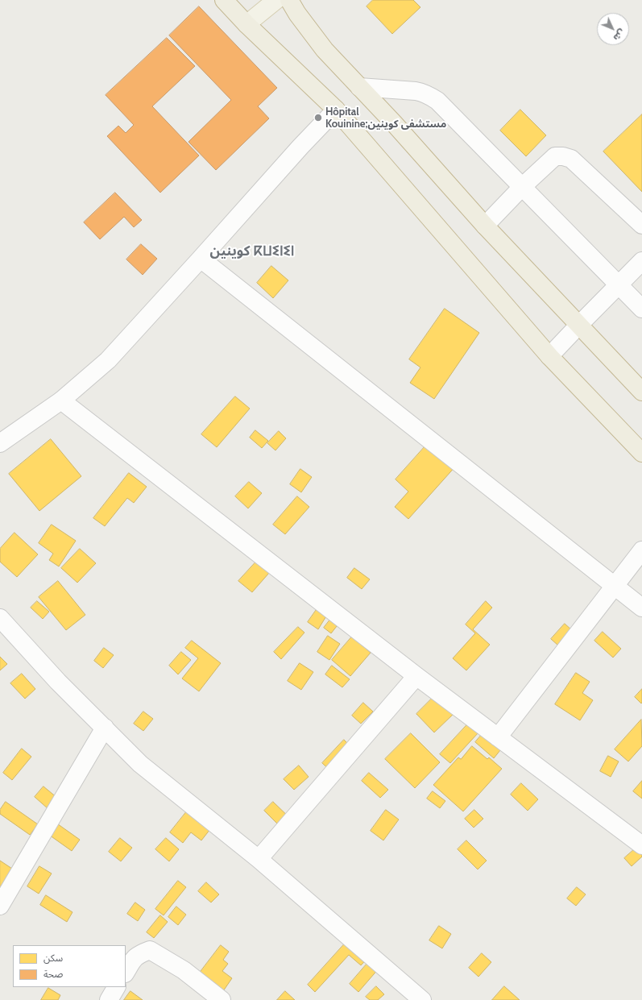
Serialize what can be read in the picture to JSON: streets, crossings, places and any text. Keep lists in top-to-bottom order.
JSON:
{
  "districts": ["كوينين ⴽⵡⵉⵏⵉⵏ"],
  "places": ["Hôpital Kouinine;مستشفى كوينين"],
  "legend": ["سكن", "صحة"],
  "north": "bottom right"
}
